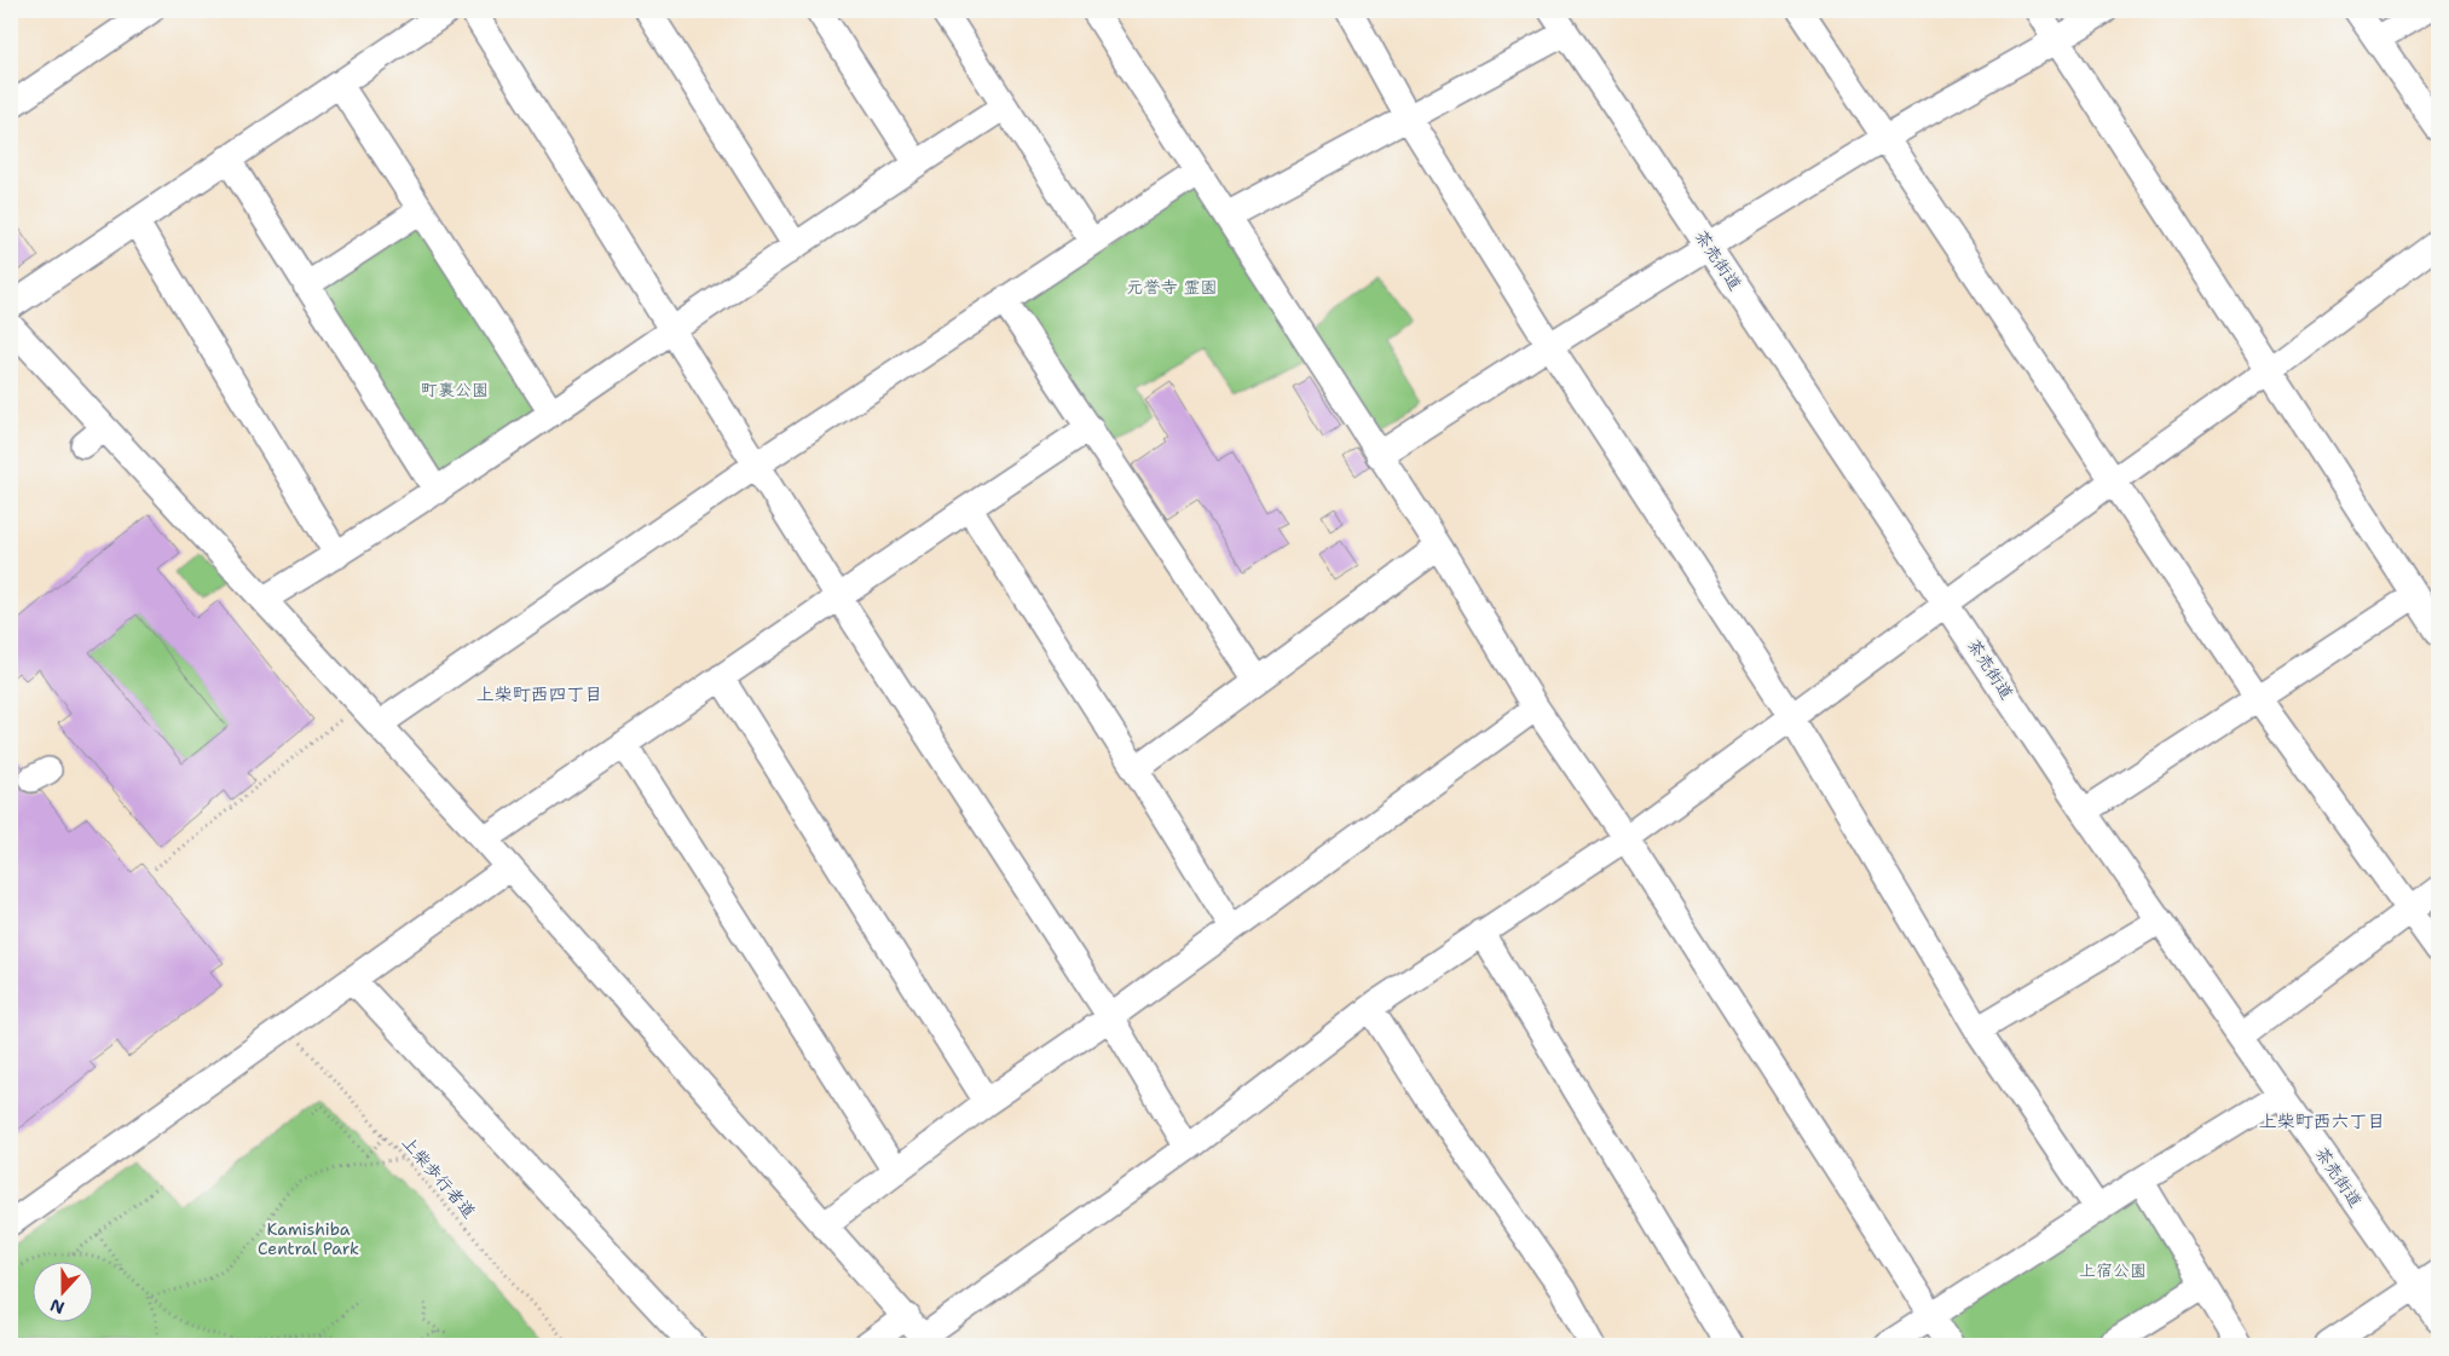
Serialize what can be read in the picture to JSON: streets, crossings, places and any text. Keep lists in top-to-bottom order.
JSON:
{
  "streets": {
    "street": ["茶売街道"],
    "path": ["上柴歩行者道"]
  },
  "districts": ["上柴町西四丁目", "上柴町西六丁目"],
  "parks": [
    "元誉寺 霊園",
    "町裏公園",
    "Kamishiba Central Park",
    "上宿公園"
  ],
  "north": "bottom"
}
